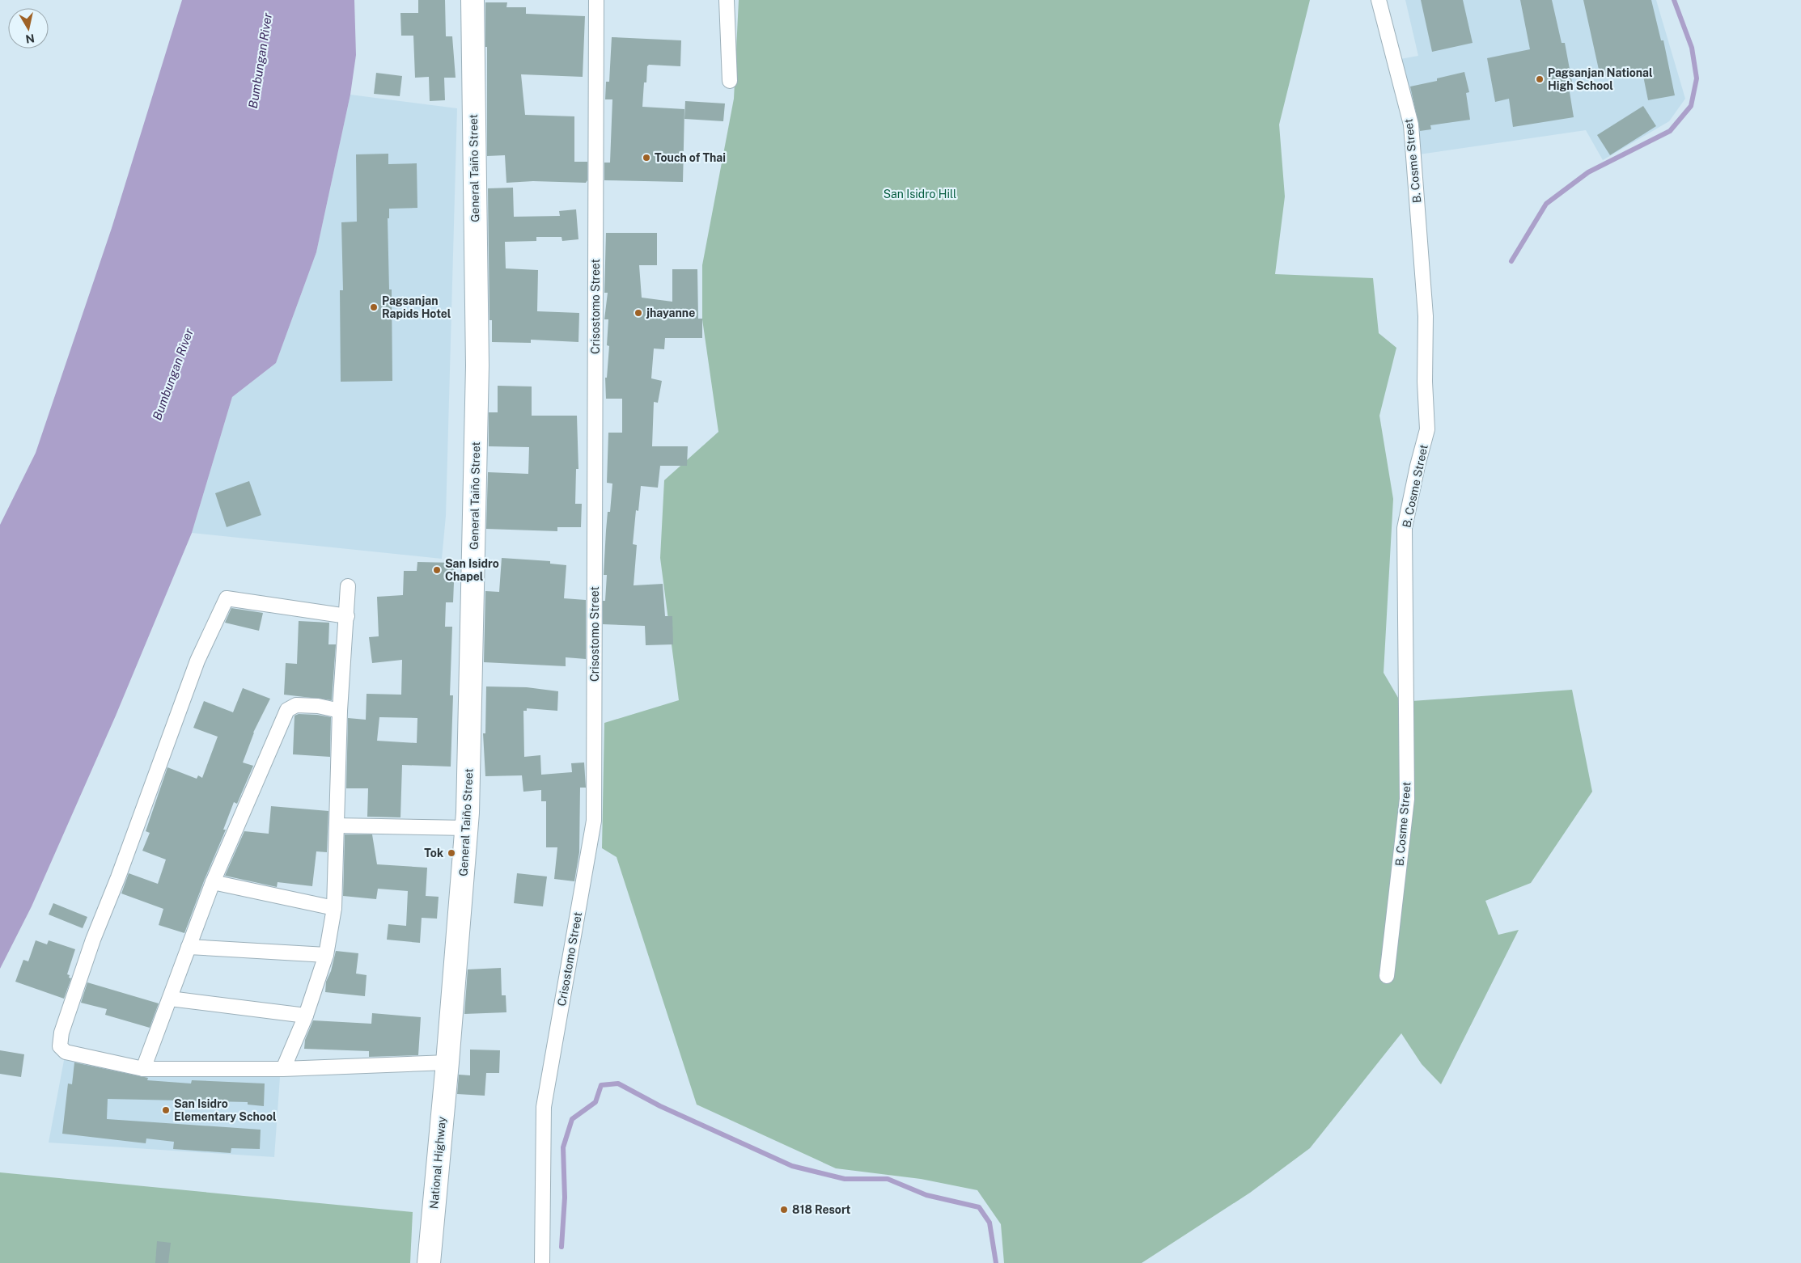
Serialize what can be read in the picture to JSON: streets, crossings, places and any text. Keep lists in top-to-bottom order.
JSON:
{
  "streets": {
    "main road": ["General Taiño Street", "National Highway"],
    "street": ["B. Cosme Street", "Crisostomo Street"]
  },
  "crossings": [
    ["General Taiño Street", "National Highway"]
  ],
  "water": ["Bumbungan River"],
  "parks": ["San Isidro Hill"],
  "places": [
    "Pagsanjan National High School",
    "Touch of Thai",
    "Pagsanjan Rapids Hotel",
    "jhayanne",
    "San Isidro Chapel",
    "Tok",
    "San Isidro Elementary School",
    "818 Resort"
  ],
  "north": "bottom"
}
